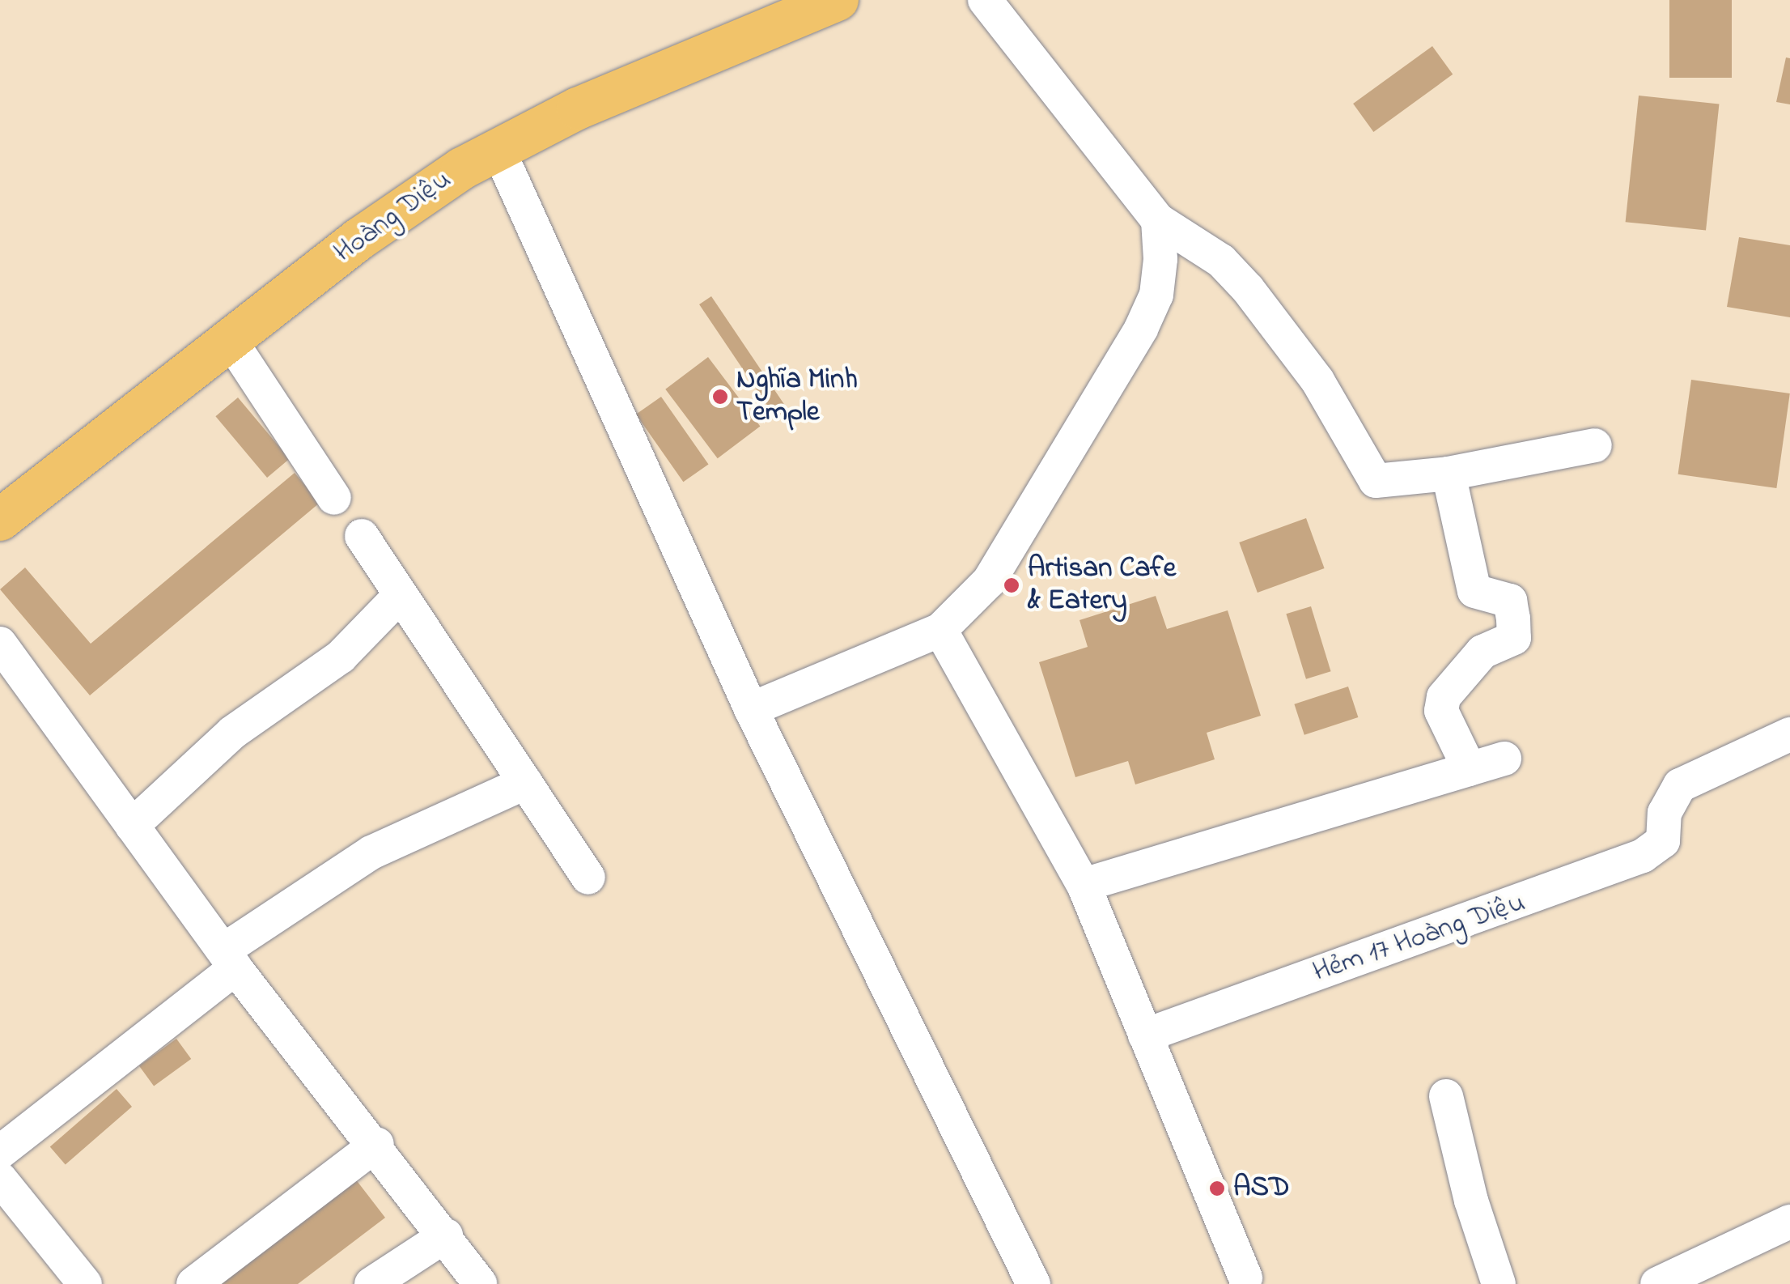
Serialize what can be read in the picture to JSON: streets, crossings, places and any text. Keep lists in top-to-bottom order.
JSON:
{
  "streets": {
    "main road": ["Hoàng Diệu"],
    "street": ["Hẻm 17 Hoàng Diệu"]
  },
  "places": ["Nghĩa Minh Temple", "Artisan Cafe & Eatery", "ASD"]
}
